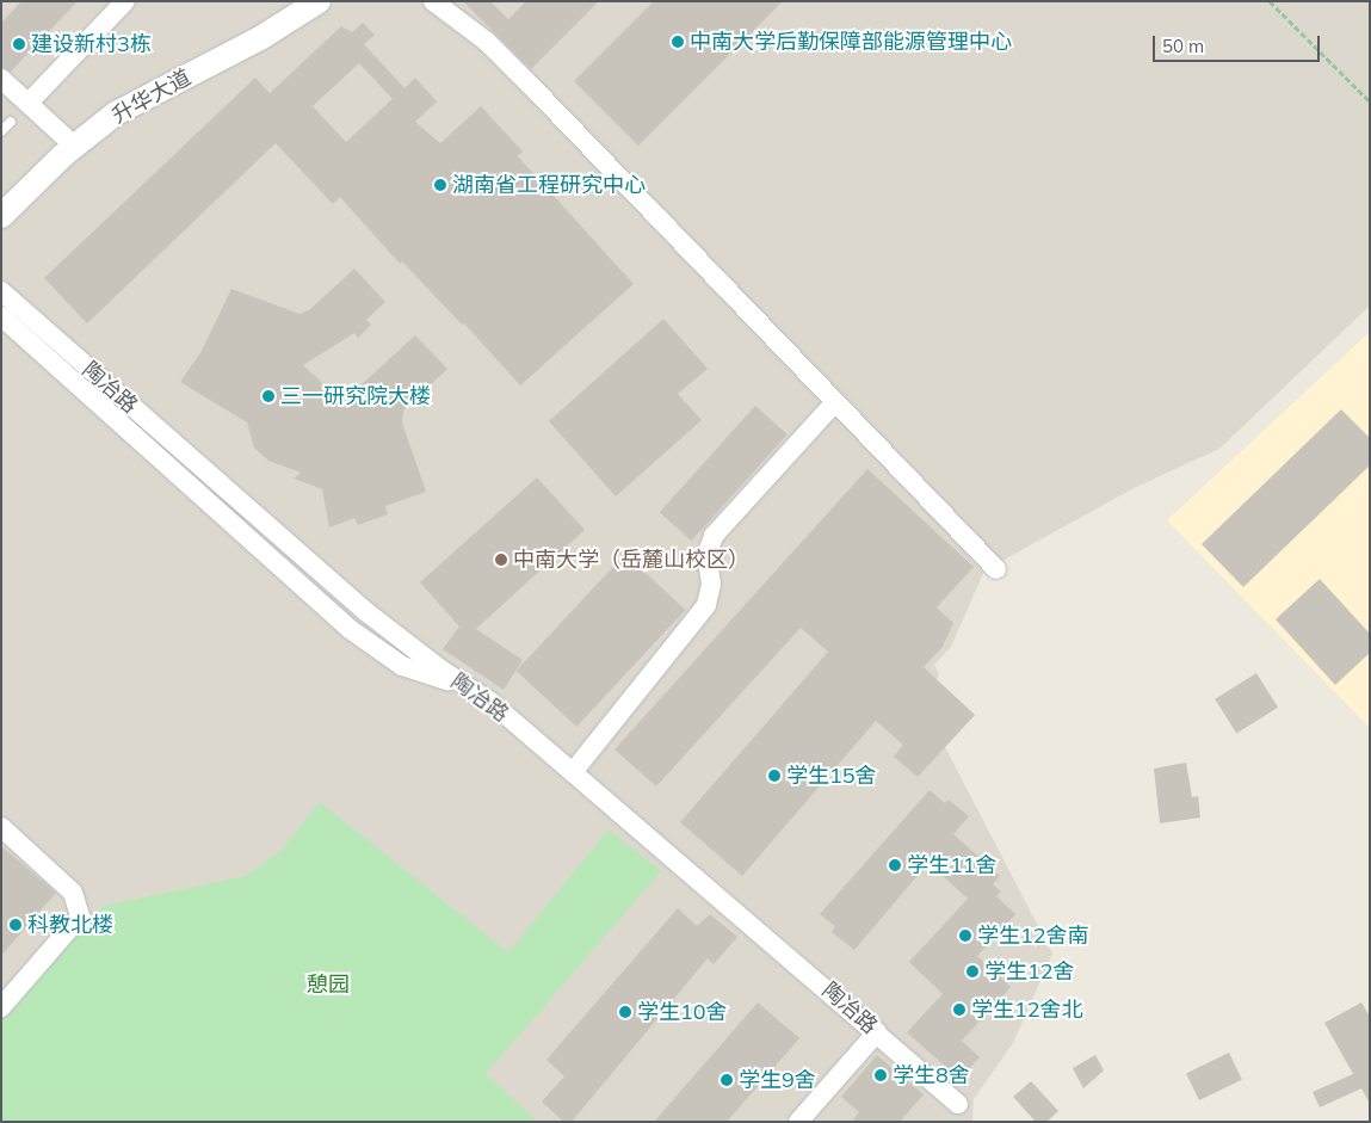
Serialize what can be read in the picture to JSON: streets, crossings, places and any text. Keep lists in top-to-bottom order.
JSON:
{
  "streets": {
    "street": ["升华大道", "陶冶路"]
  },
  "parks": ["憩园"],
  "places": [
    "中南大学后勤保障部能源管理中心",
    "建设新村3栋",
    "湖南省工程研究中心",
    "三一研究院大楼",
    "中南大学（岳麓山校区）",
    "学生15舍",
    "学生11舍",
    "科教北楼",
    "学生12舍南",
    "学生12舍",
    "学生12舍北",
    "学生10舍",
    "学生8舍",
    "学生9舍"
  ],
  "scale_bar": "50 m"
}
